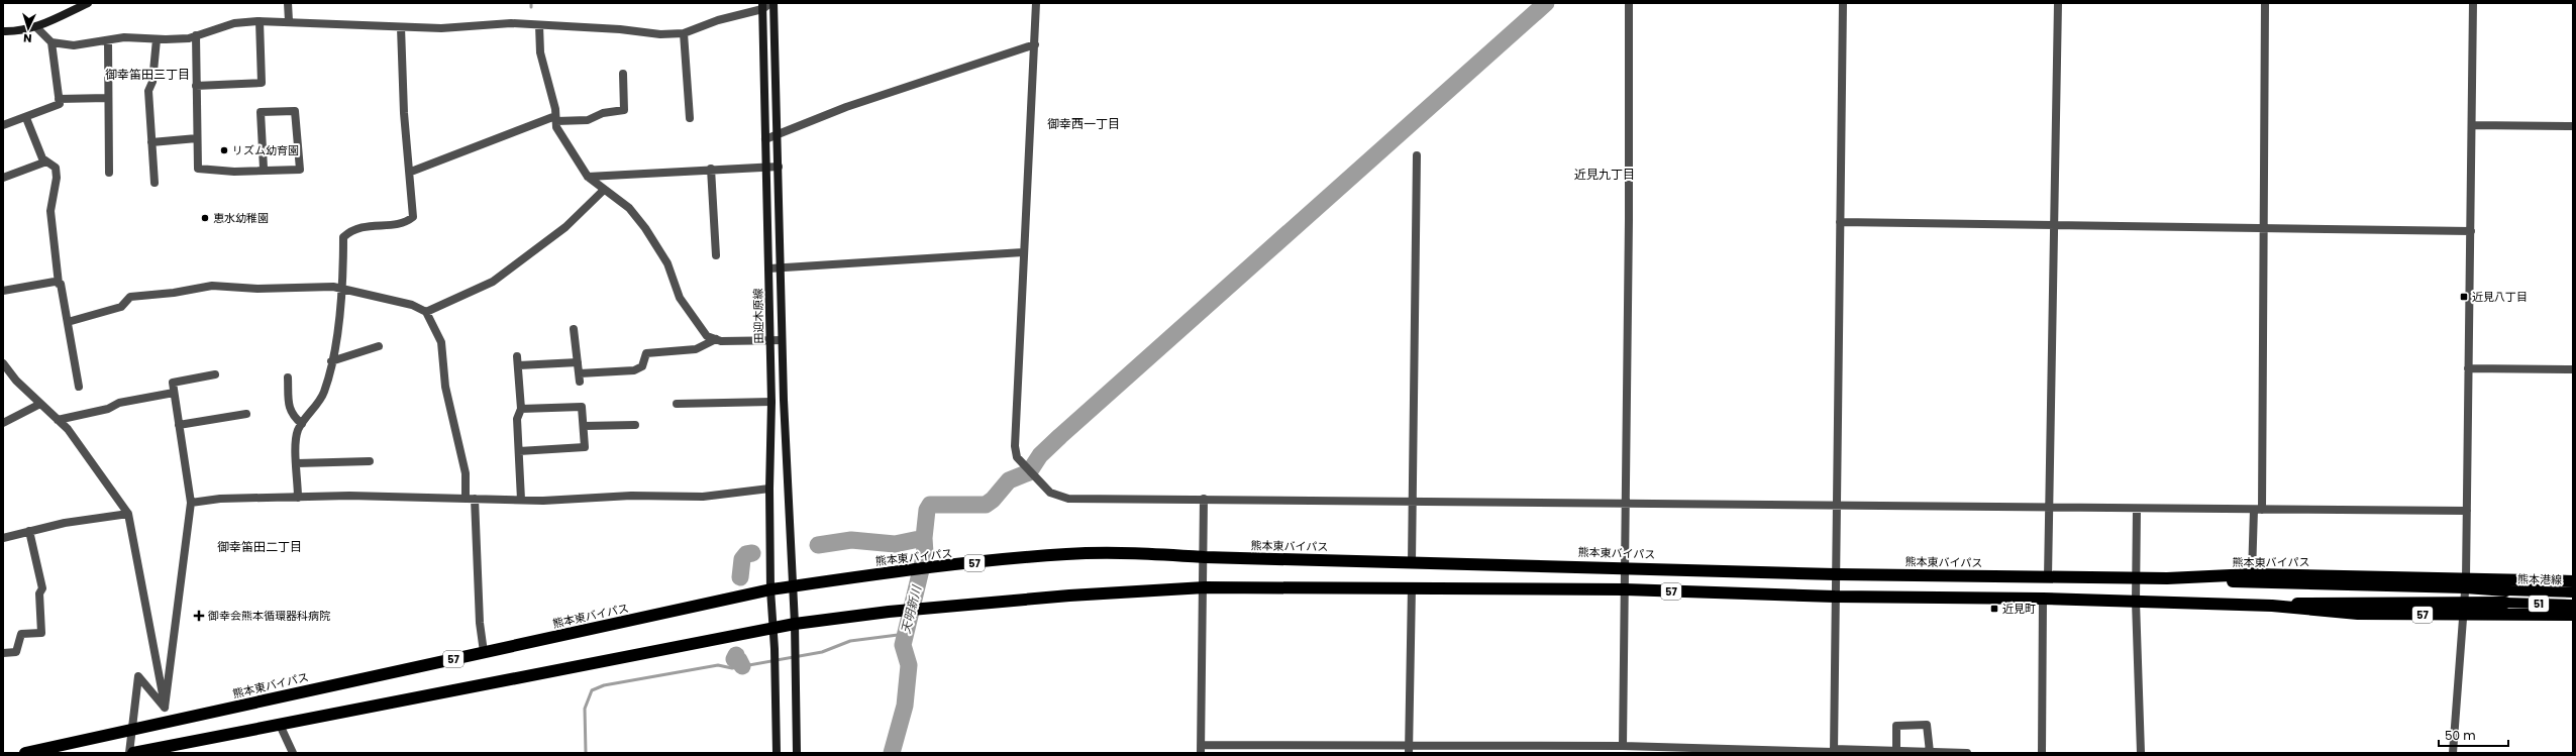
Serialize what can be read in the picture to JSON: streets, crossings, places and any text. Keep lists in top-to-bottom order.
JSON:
{
  "streets": {
    "highway": ["熊本東バイパス", "57"],
    "main road": ["田迎木原線", "熊本港線", "51"]
  },
  "crossings": [
    ["田迎木原線", "熊本東バイパス"],
    ["田迎木原線", "57"],
    ["熊本港線", "51"]
  ],
  "districts": [
    "御幸笛田三丁目",
    "御幸西一丁目",
    "近見九丁目",
    "御幸笛田二丁目"
  ],
  "water": ["天明新川"],
  "places": {
    "other": ["リズム幼育園", "恵水幼稚園"],
    "transit": ["近見八丁目", "近見町"],
    "health": ["御幸会熊本循環器科病院"]
  },
  "scale_bar": "50 m",
  "north": "bottom"
}
